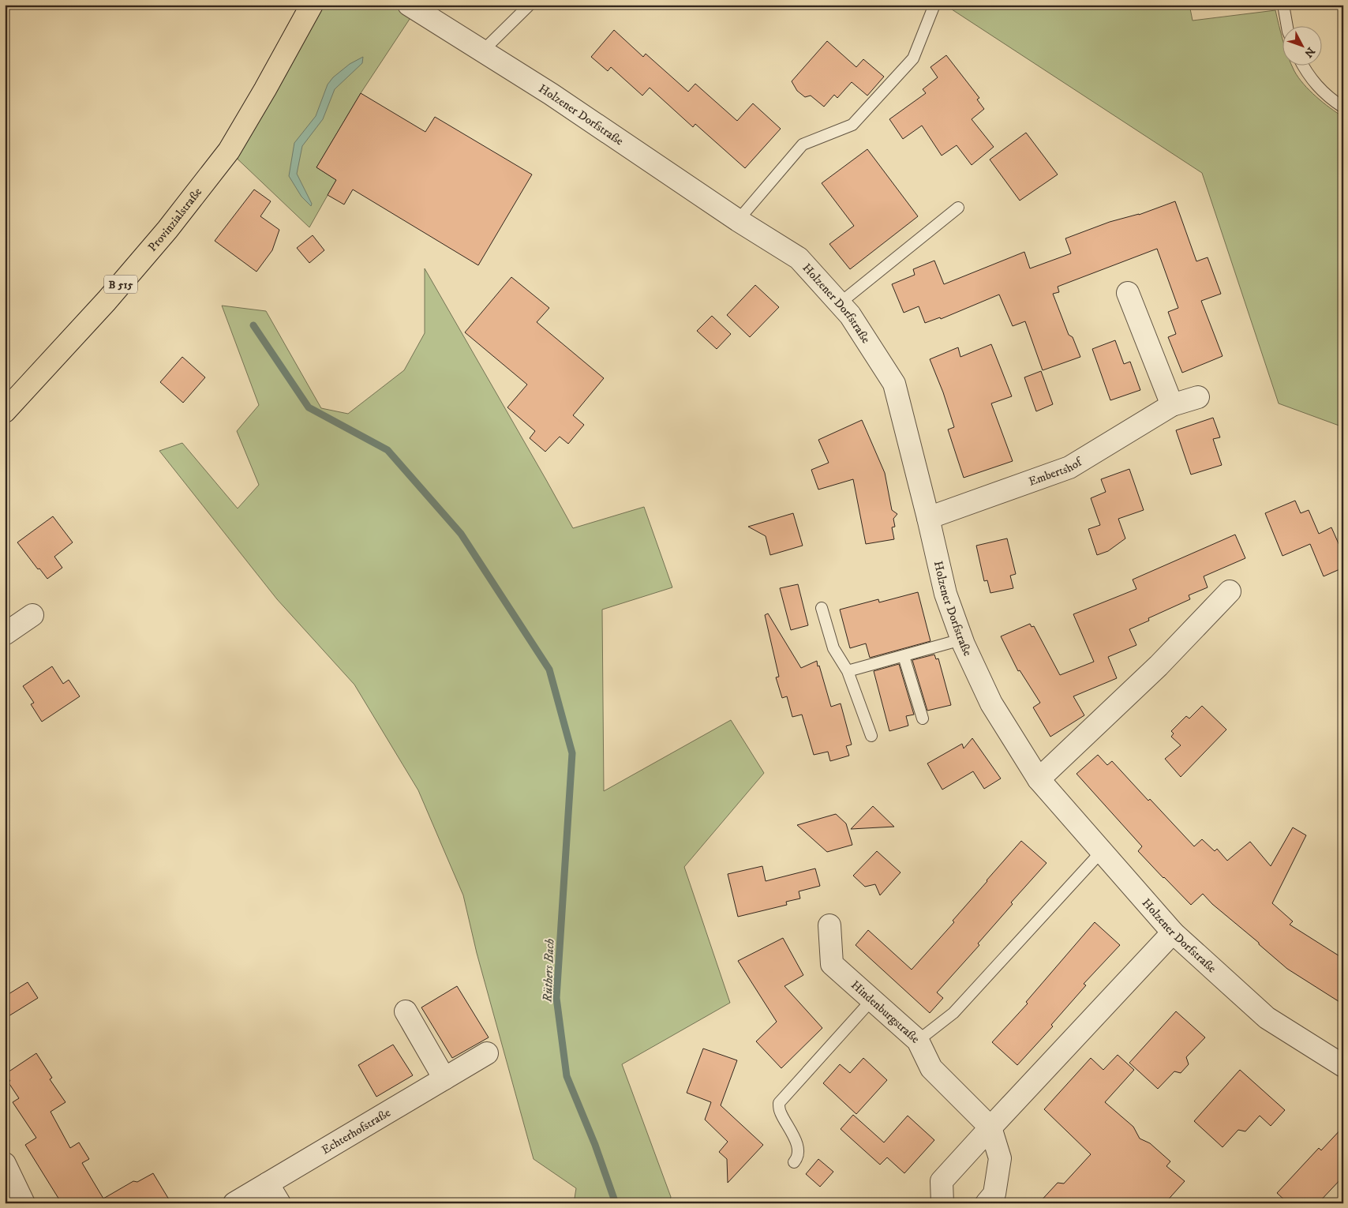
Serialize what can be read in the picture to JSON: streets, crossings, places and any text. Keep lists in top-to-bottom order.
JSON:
{
  "streets": {
    "main road": ["Provinzialstraße", "B 515"],
    "street": [
      "Holzener Dorfstraße",
      "Embertshof",
      "Hindenburgstraße",
      "Echterhofstraße"
    ]
  },
  "crossings": [
    ["Holzener Dorfstraße", "Embertshof"]
  ],
  "water": ["Rüthers Bach"],
  "north": "bottom right"
}
